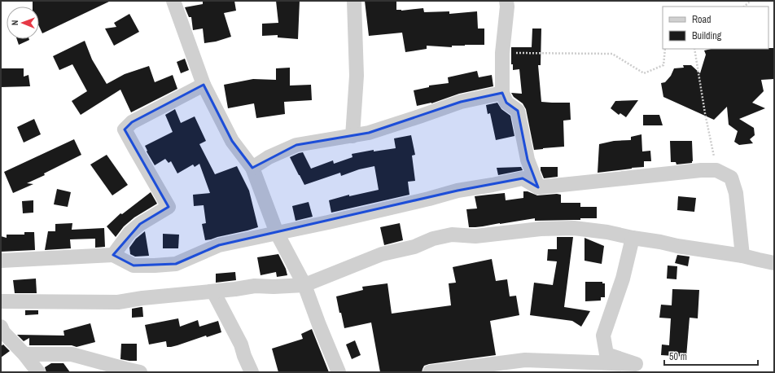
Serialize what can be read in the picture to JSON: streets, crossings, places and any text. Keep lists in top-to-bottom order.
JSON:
{
  "legend": ["Road", "Building"],
  "scale_bar": "50 m",
  "north": "left"
}
